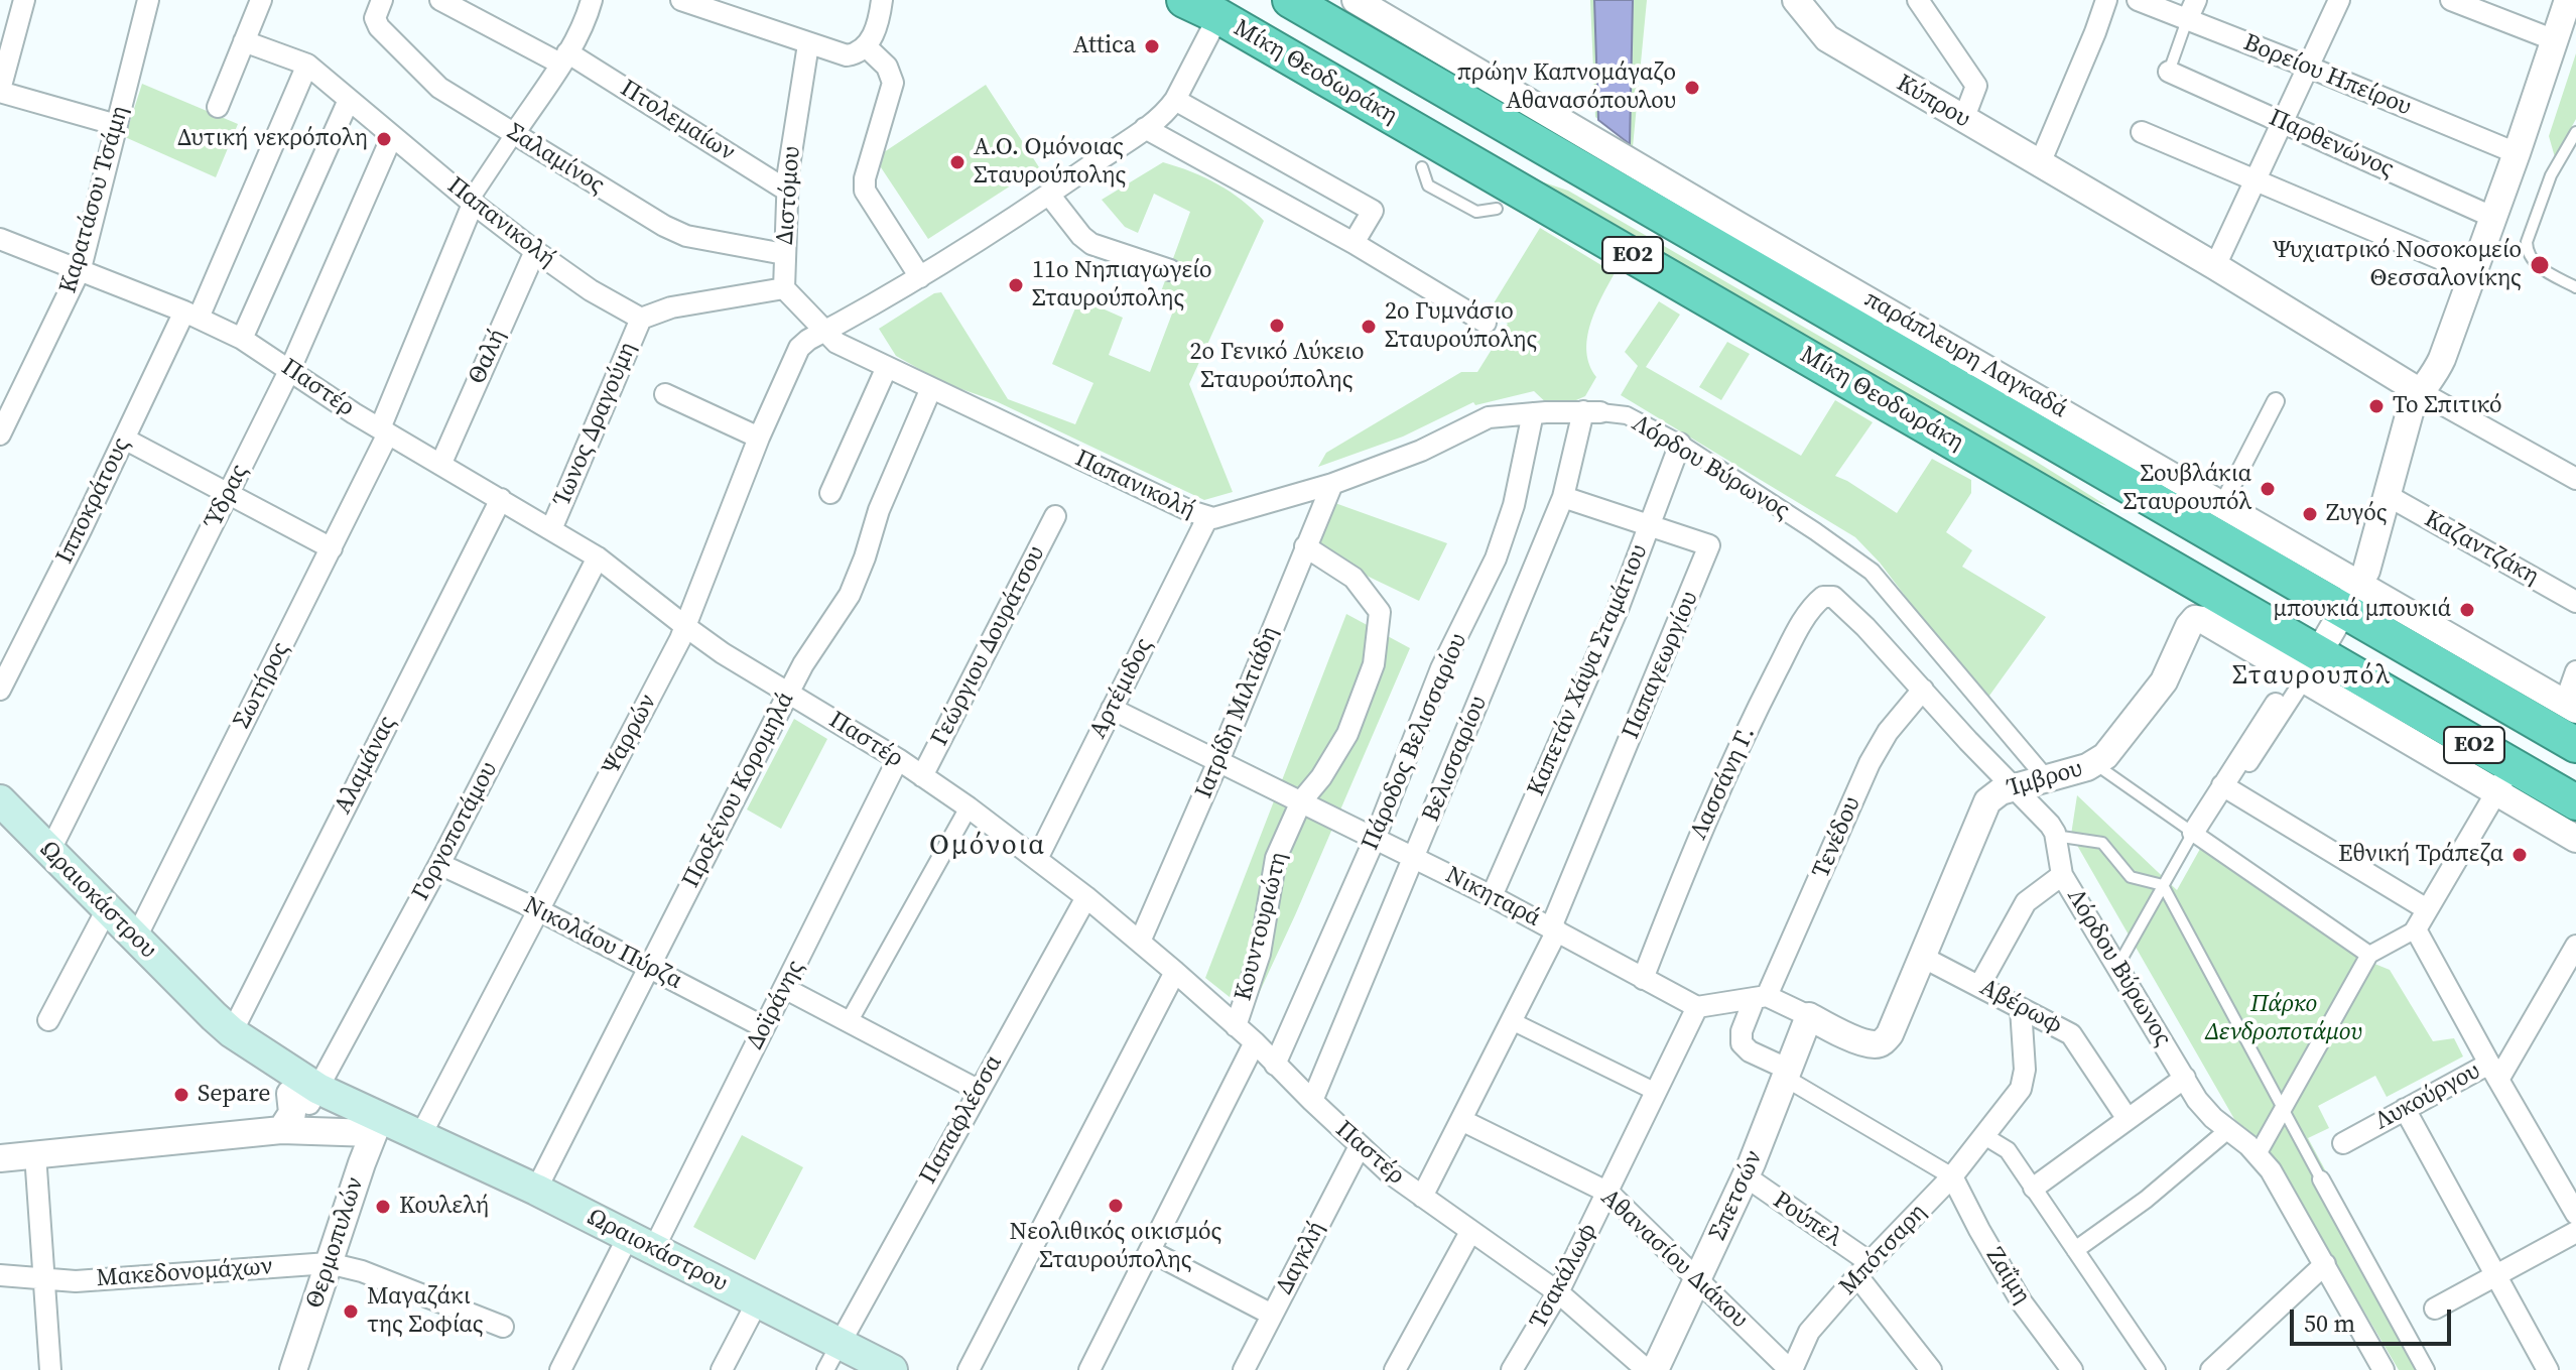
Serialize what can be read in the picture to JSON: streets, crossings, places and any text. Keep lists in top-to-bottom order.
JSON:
{
  "streets": {
    "highway": ["Μίκη Θεοδωράκη", "ΕΟ2"],
    "main road": ["Ωραιοκάστρου"],
    "street": [
      "Βορείου Ηπείρου",
      "Κύπρου",
      "Πτολεμαίων",
      "Παρθενώνος",
      "Σαλαμίνος",
      "Διστόμου",
      "Καρατάσου Τσάμη",
      "Παπανικολή",
      "παράπλευρη Λαγκαδά",
      "Θαλή",
      "Παστέρ",
      "Ίωνος Δραγούμη",
      "Λόρδου Βύρωνος",
      "Ύδρας",
      "Ιπποκράτους",
      "Καζαντζάκη",
      "Γεώργιου Δουράτσου",
      "Παπαγεωργίου",
      "Καπετάν Χάψα Σταμάτιου",
      "Σωτήρος",
      "Αρτέμιδος",
      "Ιατρίδη Μιλτιάδη",
      "Ψαρρών",
      "Πάροδος Βελισσαρίου",
      "Βελισσαρίου",
      "Αλαμάνας",
      "Ίμβρου",
      "Λασσάνη Γ.",
      "Προξένου Κορομηλά",
      "Γοργοποτάμου",
      "Τενέδου",
      "Νικηταρά",
      "Κουντουριώτη",
      "Νικολάου Πύρζα",
      "Δοϊράνης",
      "Αβέρωφ",
      "Λυκούργου",
      "Παπαφλέσσα",
      "Σπετσών",
      "Ρούπελ",
      "Θερμοπυλών",
      "Μπότσαρη",
      "Δαγκλή",
      "Αθανασίου Διάκου",
      "Μακεδονομάχων",
      "Τσακάλωφ",
      "Ζαΐμη"
    ]
  },
  "crossings": [
    ["Μίκη Θεοδωράκη", "παράπλευρη Λαγκαδά"],
    ["Μίκη Θεοδωράκη", "Ψαρρών"],
    ["Μίκη Θεοδωράκη", "Ίμβρου"],
    ["Πτολεμαίων", "Διστόμου"],
    ["Πτολεμαίων", "Σωτήρος"],
    ["Σαλαμίνος", "Διστόμου"],
    ["Σαλαμίνος", "Σωτήρος"],
    ["Καρατάσου Τσάμη", "Παστέρ"],
    ["Παπανικολή", "Θαλή"],
    ["Παπανικολή", "Ίωνος Δραγούμη"],
    ["Παπανικολή", "Λόρδου Βύρωνος"],
    ["Παπανικολή", "Ύδρας"],
    ["Παπανικολή", "Ιπποκράτους"],
    ["Παπανικολή", "Σωτήρος"],
    ["Παπανικολή", "Αρτέμιδος"],
    ["Παπανικολή", "Ιατρίδη Μιλτιάδη"],
    ["Παπανικολή", "Ψαρρών"],
    ["Παπανικολή", "Πάροδος Βελισσαρίου"],
    ["Παπανικολή", "Βελισσαρίου"],
    ["Παπανικολή", "Προξένου Κορομηλά"],
    ["Θαλή", "Παστέρ"],
    ["Παστέρ", "Ίωνος Δραγούμη"],
    ["Παστέρ", "Ύδρας"],
    ["Παστέρ", "Ιπποκράτους"],
    ["Παστέρ", "Γεώργιου Δουράτσου"],
    ["Παστέρ", "Παπαγεωργίου"],
    ["Παστέρ", "Σωτήρος"],
    ["Παστέρ", "Αρτέμιδος"],
    ["Παστέρ", "Ιατρίδη Μιλτιάδη"],
    ["Παστέρ", "Ψαρρών"],
    ["Παστέρ", "Πάροδος Βελισσαρίου"],
    ["Παστέρ", "Βελισσαρίου"],
    ["Παστέρ", "Αλαμάνας"],
    ["Παστέρ", "Προξένου Κορομηλά"],
    ["Παστέρ", "Γοργοποτάμου"],
    ["Παστέρ", "Κουντουριώτη"],
    ["Παστέρ", "Δοϊράνης"],
    ["Παστέρ", "Παπαφλέσσα"],
    ["Παστέρ", "Δαγκλή"],
    ["Παστέρ", "Τσακάλωφ"],
    ["Λόρδου Βύρωνος", "Καπετάν Χάψα Σταμάτιου"],
    ["Λόρδου Βύρωνος", "Βελισσαρίου"],
    ["Λόρδου Βύρωνος", "Ίμβρου"],
    ["Λόρδου Βύρωνος", "Λασσάνη Γ."],
    ["Λόρδου Βύρωνος", "Τενέδου"],
    ["Ύδρας", "Ωραιοκάστρου"],
    ["Παπαγεωργίου", "Καπετάν Χάψα Σταμάτιου"],
    ["Παπαγεωργίου", "Βελισσαρίου"],
    ["Παπαγεωργίου", "Νικηταρά"],
    ["Παπαγεωργίου", "Αθανασίου Διάκου"],
    ["Καπετάν Χάψα Σταμάτιου", "Νικηταρά"],
    ["Σωτήρος", "Ωραιοκάστρου"],
    ["Αρτέμιδος", "Νικηταρά"],
    ["Ιατρίδη Μιλτιάδη", "Νικηταρά"],
    ["Ιατρίδη Μιλτιάδη", "Κουντουριώτη"],
    ["Ψαρρών", "Ωραιοκάστρου"],
    ["Ψαρρών", "Νικολάου Πύρζα"],
    ["Πάροδος Βελισσαρίου", "Νικηταρά"],
    ["Βελισσαρίου", "Νικηταρά"],
    ["Αλαμάνας", "Ωραιοκάστρου"],
    ["Ίμβρου", "Αβέρωφ"],
    ["Ίμβρου", "Σπετσών"],
    ["Λασσάνη Γ.", "Νικηταρά"],
    ["Προξένου Κορομηλά", "Ωραιοκάστρου"],
    ["Προξένου Κορομηλά", "Νικολάου Πύρζα"],
    ["Γοργοποτάμου", "Ωραιοκάστρου"],
    ["Γοργοποτάμου", "Νικολάου Πύρζα"],
    ["Τενέδου", "Σπετσών"],
    ["Νικηταρά", "Κουντουριώτη"],
    ["Νικηταρά", "Τσακάλωφ"],
    ["Ωραιοκάστρου", "Δοϊράνης"],
    ["Ωραιοκάστρου", "Παπαφλέσσα"],
    ["Ωραιοκάστρου", "Θερμοπυλών"],
    ["Νικολάου Πύρζα", "Δοϊράνης"],
    ["Αβέρωφ", "Μπότσαρη"],
    ["Σπετσών", "Ρούπελ"],
    ["Σπετσών", "Αθανασίου Διάκου"],
    ["Ρούπελ", "Μπότσαρη"],
    ["Θερμοπυλών", "Μακεδονομάχων"],
    ["Μπότσαρη", "Αθανασίου Διάκου"],
    ["Μπότσαρη", "Ζαΐμη"],
    ["Αθανασίου Διάκου", "Τσακάλωφ"]
  ],
  "districts": ["Σταυρουπόλ", "Ομόνοια"],
  "parks": ["Πάρκο Δενδροποτάμου"],
  "places": [
    "Attica",
    "πρώην Καπνομάγαζο Αθανασόπουλου",
    "Δυτική νεκρόπολη",
    "Α.Ο. Ομόνοιας Σταυρούπολης",
    "Ψυχιατρικό Νοσοκομείο Θεσσαλονίκης",
    "11ο Νηπιαγωγείο Σταυρούπολης",
    "2ο Γενικό Λύκειο Σταυρούπολης",
    "2ο Γυμνάσιο Σταυρούπολης",
    "Το Σπιτικό",
    "Σουβλάκια Σταυρουπόλ",
    "Ζυγός",
    "μπουκιά μπουκιά",
    "Εθνική Τράπεζα",
    "Separe",
    "Νεολιθικός οικισμός Σταυρούπολης",
    "Κουλελή",
    "Μαγαζάκι της Σοφίας"
  ],
  "scale_bar": "50 m"
}
